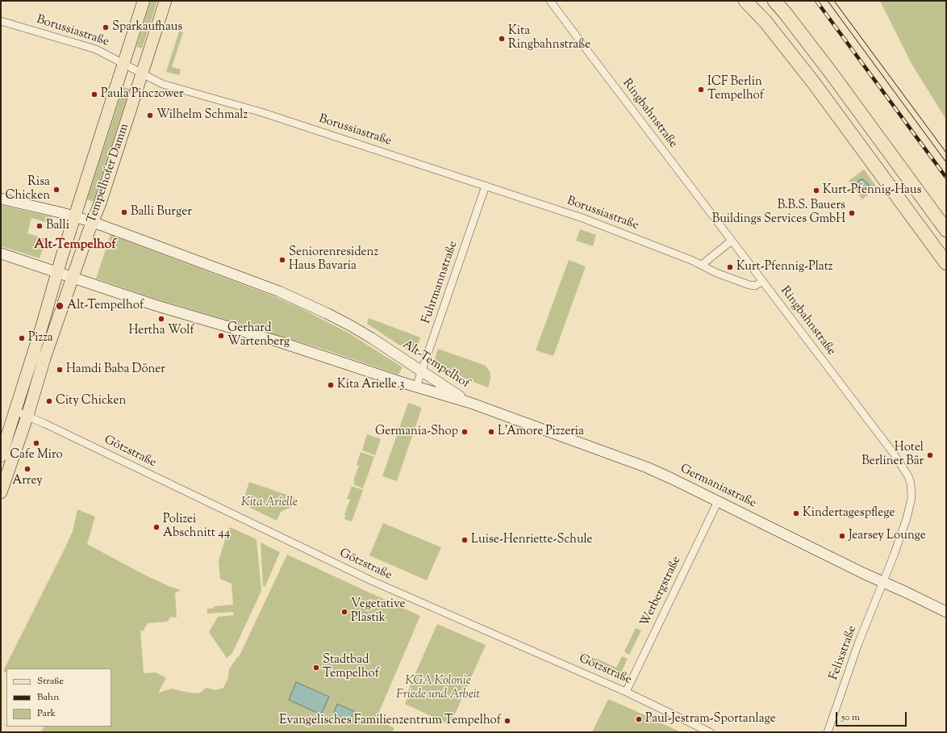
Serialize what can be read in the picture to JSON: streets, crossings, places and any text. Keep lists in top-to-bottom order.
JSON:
{
  "streets": {
    "main road": ["Tempelhofer Damm"],
    "street": [
      "Borussiastraße",
      "Ringbahnstraße",
      "Fuhrmannstraße",
      "Alt-Tempelhof",
      "Götzstraße",
      "Germaniastraße",
      "Werbergstraße",
      "Felixstraße"
    ]
  },
  "crossings": [
    ["Borussiastraße", "Ringbahnstraße"],
    ["Borussiastraße", "Tempelhofer Damm"],
    ["Borussiastraße", "Fuhrmannstraße"],
    ["Ringbahnstraße", "Germaniastraße"],
    ["Ringbahnstraße", "Felixstraße"],
    ["Tempelhofer Damm", "Alt-Tempelhof"],
    ["Tempelhofer Damm", "Götzstraße"],
    ["Fuhrmannstraße", "Alt-Tempelhof"],
    ["Alt-Tempelhof", "Germaniastraße"],
    ["Götzstraße", "Werbergstraße"],
    ["Germaniastraße", "Werbergstraße"],
    ["Germaniastraße", "Felixstraße"]
  ],
  "districts": ["Alt-Tempelhof"],
  "parks": ["Kita Arielle", "KGA Kolonie Friede und Arbeit"],
  "places": [
    "Sparkaufhaus",
    "Kita Ringbahnstraße",
    "ICF Berlin Tempelhof",
    "Paula Pinczower",
    "Wilhelm Schmalz",
    "Risa Chicken",
    "Kurt-Pfennig-Haus",
    "Balli Burger",
    "B.B.S. Bauers Buildings Services GmbH",
    "Balli",
    "Seniorenresidenz Haus Bavaria",
    "Kurt-Pfennig-Platz",
    "Alt-Tempelhof",
    "Hertha Wolf",
    "Gerhard Wartenberg",
    "Pizza",
    "Hamdi Baba Döner",
    "Kita Arielle 3",
    "City Chicken",
    "Germania-Shop",
    "L'Amore Pizzeria",
    "Cafe Miro",
    "Hotel Berliner Bär",
    "Arrey",
    "Kindertagespflege",
    "Polizei Abschnitt 44",
    "Jearsey Lounge",
    "Luise-Henriette-Schule",
    "Vegetative Plastik",
    "Stadtbad Tempelhof",
    "Paul-Jestram-Sportanlage",
    "Evangelisches Familienzentrum Tempelhof"
  ],
  "legend": ["Straße", "Bahn", "Park"],
  "scale_bar": "50 m"
}
